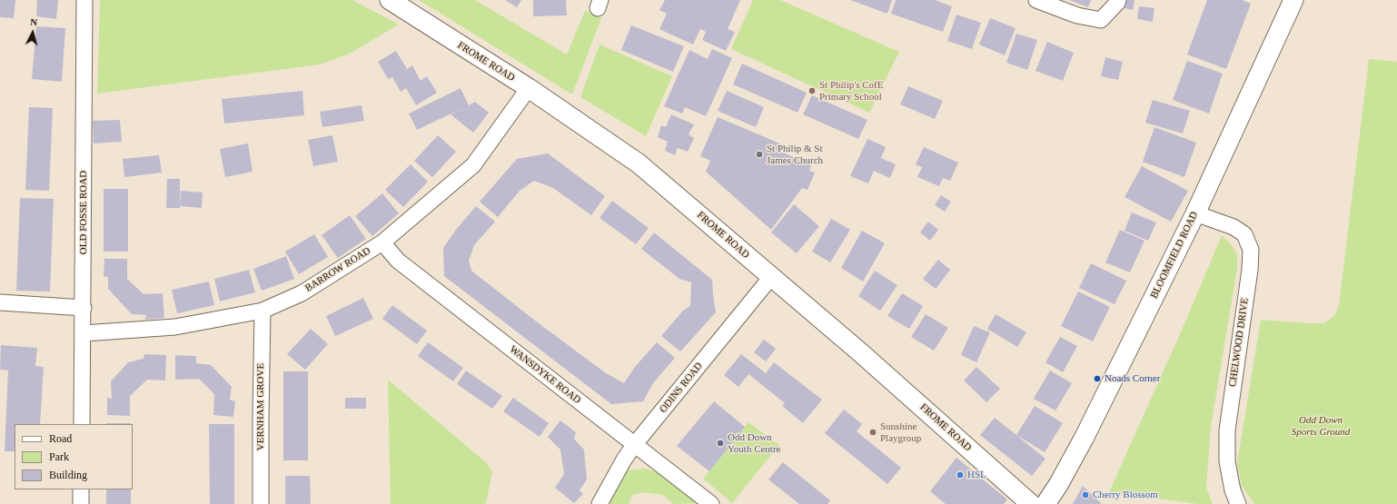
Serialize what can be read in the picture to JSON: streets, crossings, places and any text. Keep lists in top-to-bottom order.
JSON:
{
  "streets": {
    "street": [
      "FROME ROAD",
      "OLD FOSSE ROAD",
      "BLOOMFIELD ROAD",
      "BARROW ROAD",
      "CHELWOOD DRIVE",
      "WANSDYKE ROAD",
      "ODINS ROAD",
      "VERNHAM GROVE"
    ]
  },
  "crossings": [
    ["FROME ROAD", "BARROW ROAD"],
    ["FROME ROAD", "ODINS ROAD"],
    ["OLD FOSSE ROAD", "BARROW ROAD"],
    ["BLOOMFIELD ROAD", "CHELWOOD DRIVE"],
    ["BARROW ROAD", "WANSDYKE ROAD"],
    ["BARROW ROAD", "VERNHAM GROVE"],
    ["WANSDYKE ROAD", "ODINS ROAD"]
  ],
  "parks": ["Odd Down Sports Ground"],
  "places": [
    "St Philip's CofE Primary School",
    "St Philip & St James Church",
    "Noads Corner",
    "Sunshine Playgroup",
    "Odd Down Youth Centre",
    "HSL",
    "Cherry Blossom"
  ],
  "legend": ["Road", "Park", "Building"],
  "north": "top"
}
